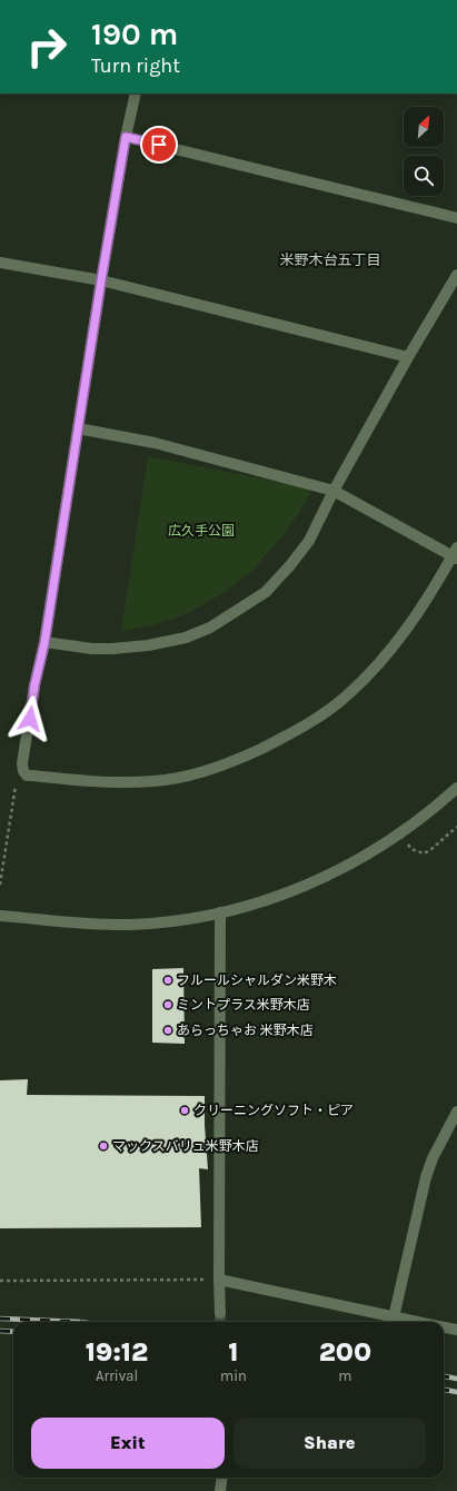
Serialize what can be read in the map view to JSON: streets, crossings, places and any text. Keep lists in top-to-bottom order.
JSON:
{
  "districts": ["米野木台五丁目"],
  "parks": ["広久手公園"],
  "places": [
    "フルールシャルダン米野木",
    "ミントプラス米野木店",
    "あらっちゃお 米野木店",
    "クリーニングソフト・ピア",
    "マックスバリュ米野木店"
  ],
  "north": "top right",
  "page": {
    "turn": ["190 m", "Turn right"],
    "eta": [
      "19:12",
      "Arrival",
      "1",
      "min",
      "200",
      "m"
    ],
    "buttons": ["Exit", "Share"]
  }
}
